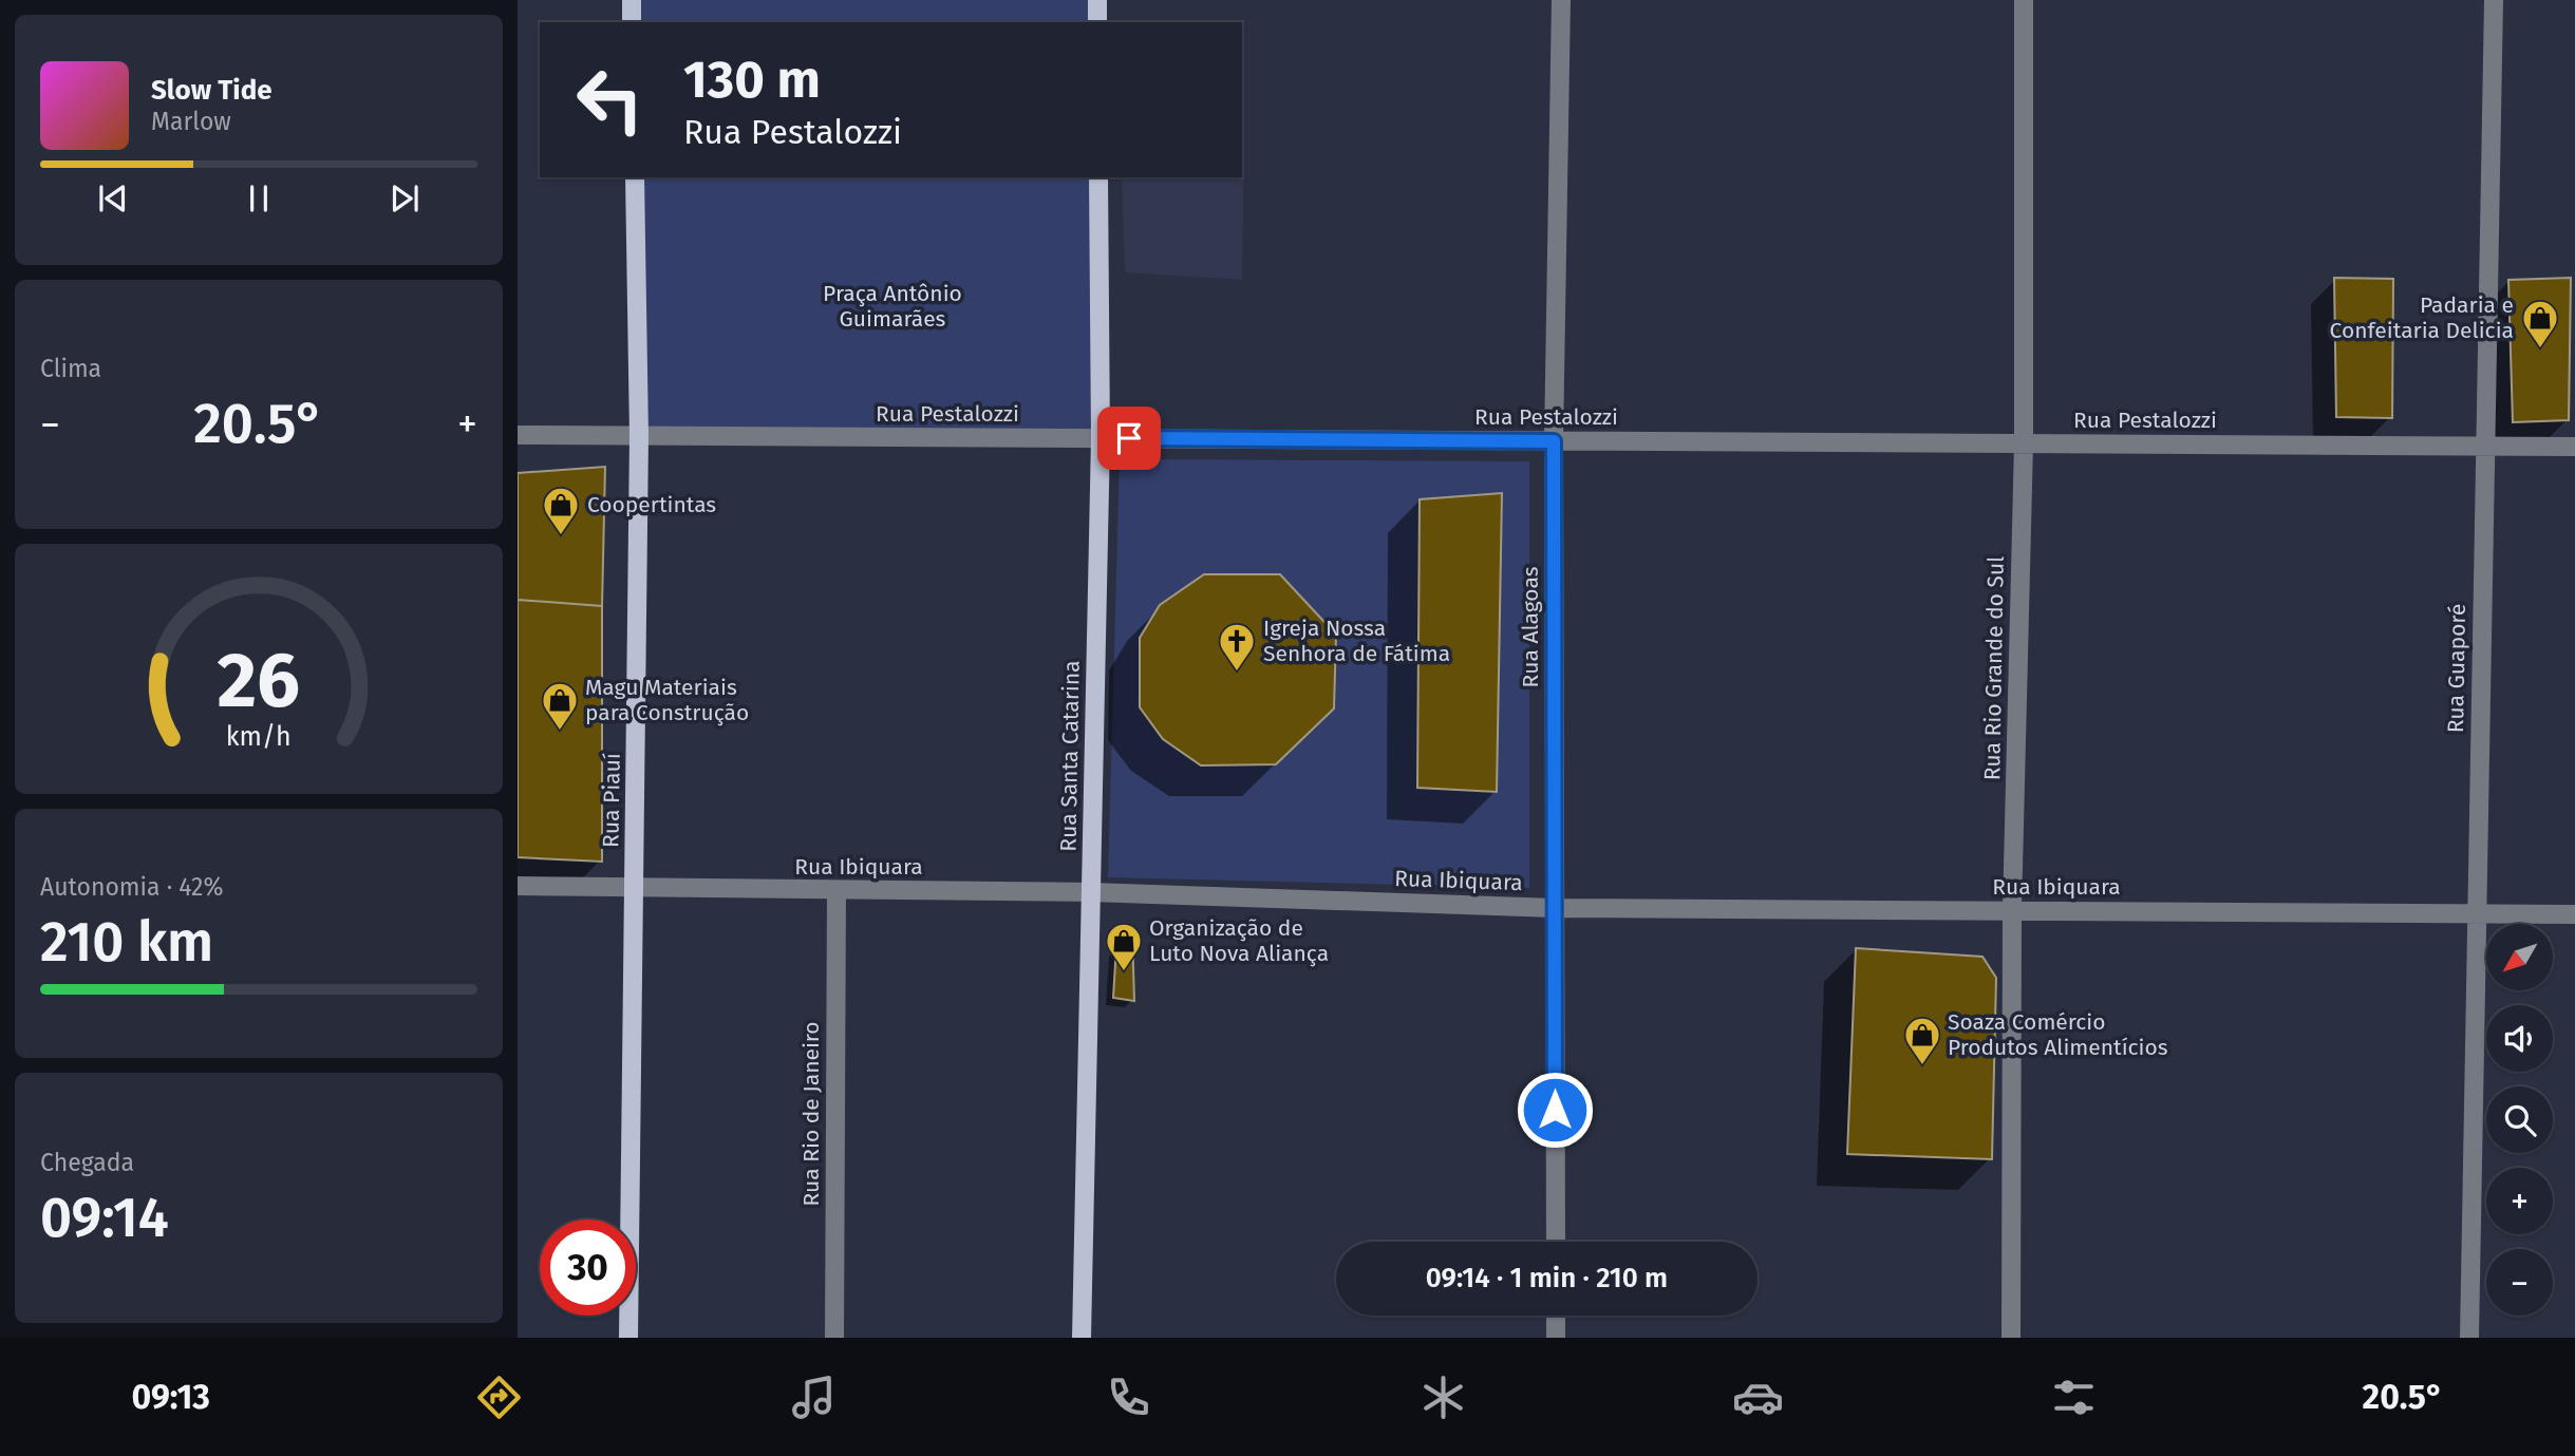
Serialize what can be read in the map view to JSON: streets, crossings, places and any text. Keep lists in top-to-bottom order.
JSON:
{
  "streets": {
    "main road": ["Rua Santa Catarina", "Rua Piauí"],
    "street": [
      "Rua Pestalozzi",
      "Rua Alagoas",
      "Rua Rio Grande do Sul",
      "Rua Guaporé",
      "Rua Ibiquara",
      "Rua Rio de Janeiro"
    ]
  },
  "crossings": [
    ["Rua Pestalozzi", "Rua Alagoas"],
    ["Rua Pestalozzi", "Rua Rio Grande do Sul"],
    ["Rua Pestalozzi", "Rua Guaporé"],
    ["Rua Pestalozzi", "Rua Santa Catarina"],
    ["Rua Pestalozzi", "Rua Piauí"],
    ["Rua Alagoas", "Rua Ibiquara"],
    ["Rua Rio Grande do Sul", "Rua Ibiquara"],
    ["Rua Guaporé", "Rua Ibiquara"],
    ["Rua Santa Catarina", "Rua Ibiquara"],
    ["Rua Piauí", "Rua Ibiquara"],
    ["Rua Ibiquara", "Rua Rio de Janeiro"]
  ],
  "parks": ["Praça Antônio Guimarães"],
  "places": {
    "shop": [
      "Padaria e Confeitaria Delicia",
      "Coopertintas",
      "Magu Materiais para Construção",
      "Organização de Luto Nova Aliança",
      "Soaza Comércio Produtos Alimentícios"
    ],
    "church": ["Igreja Nossa Senhora de Fátima"]
  },
  "north": "bottom left",
  "page": {
    "turn": ["130 m", "Rua Pestalozzi"],
    "song": ["Slow Tide", "Marlow"],
    "tile": [
      "Clima",
      ["Autonomia · 42%", "210 km"],
      ["Chegada", "09:14"]
    ],
    "heat": ["−", "20.5°", "+"],
    "map_buttons": ["+", "−"],
    "limit": "30",
    "trip": "09:14 · 1 min · 210 m",
    "tabs": ["09:13", "20.5°"],
    "gauge": ["26", "km/h"]
  }
}
